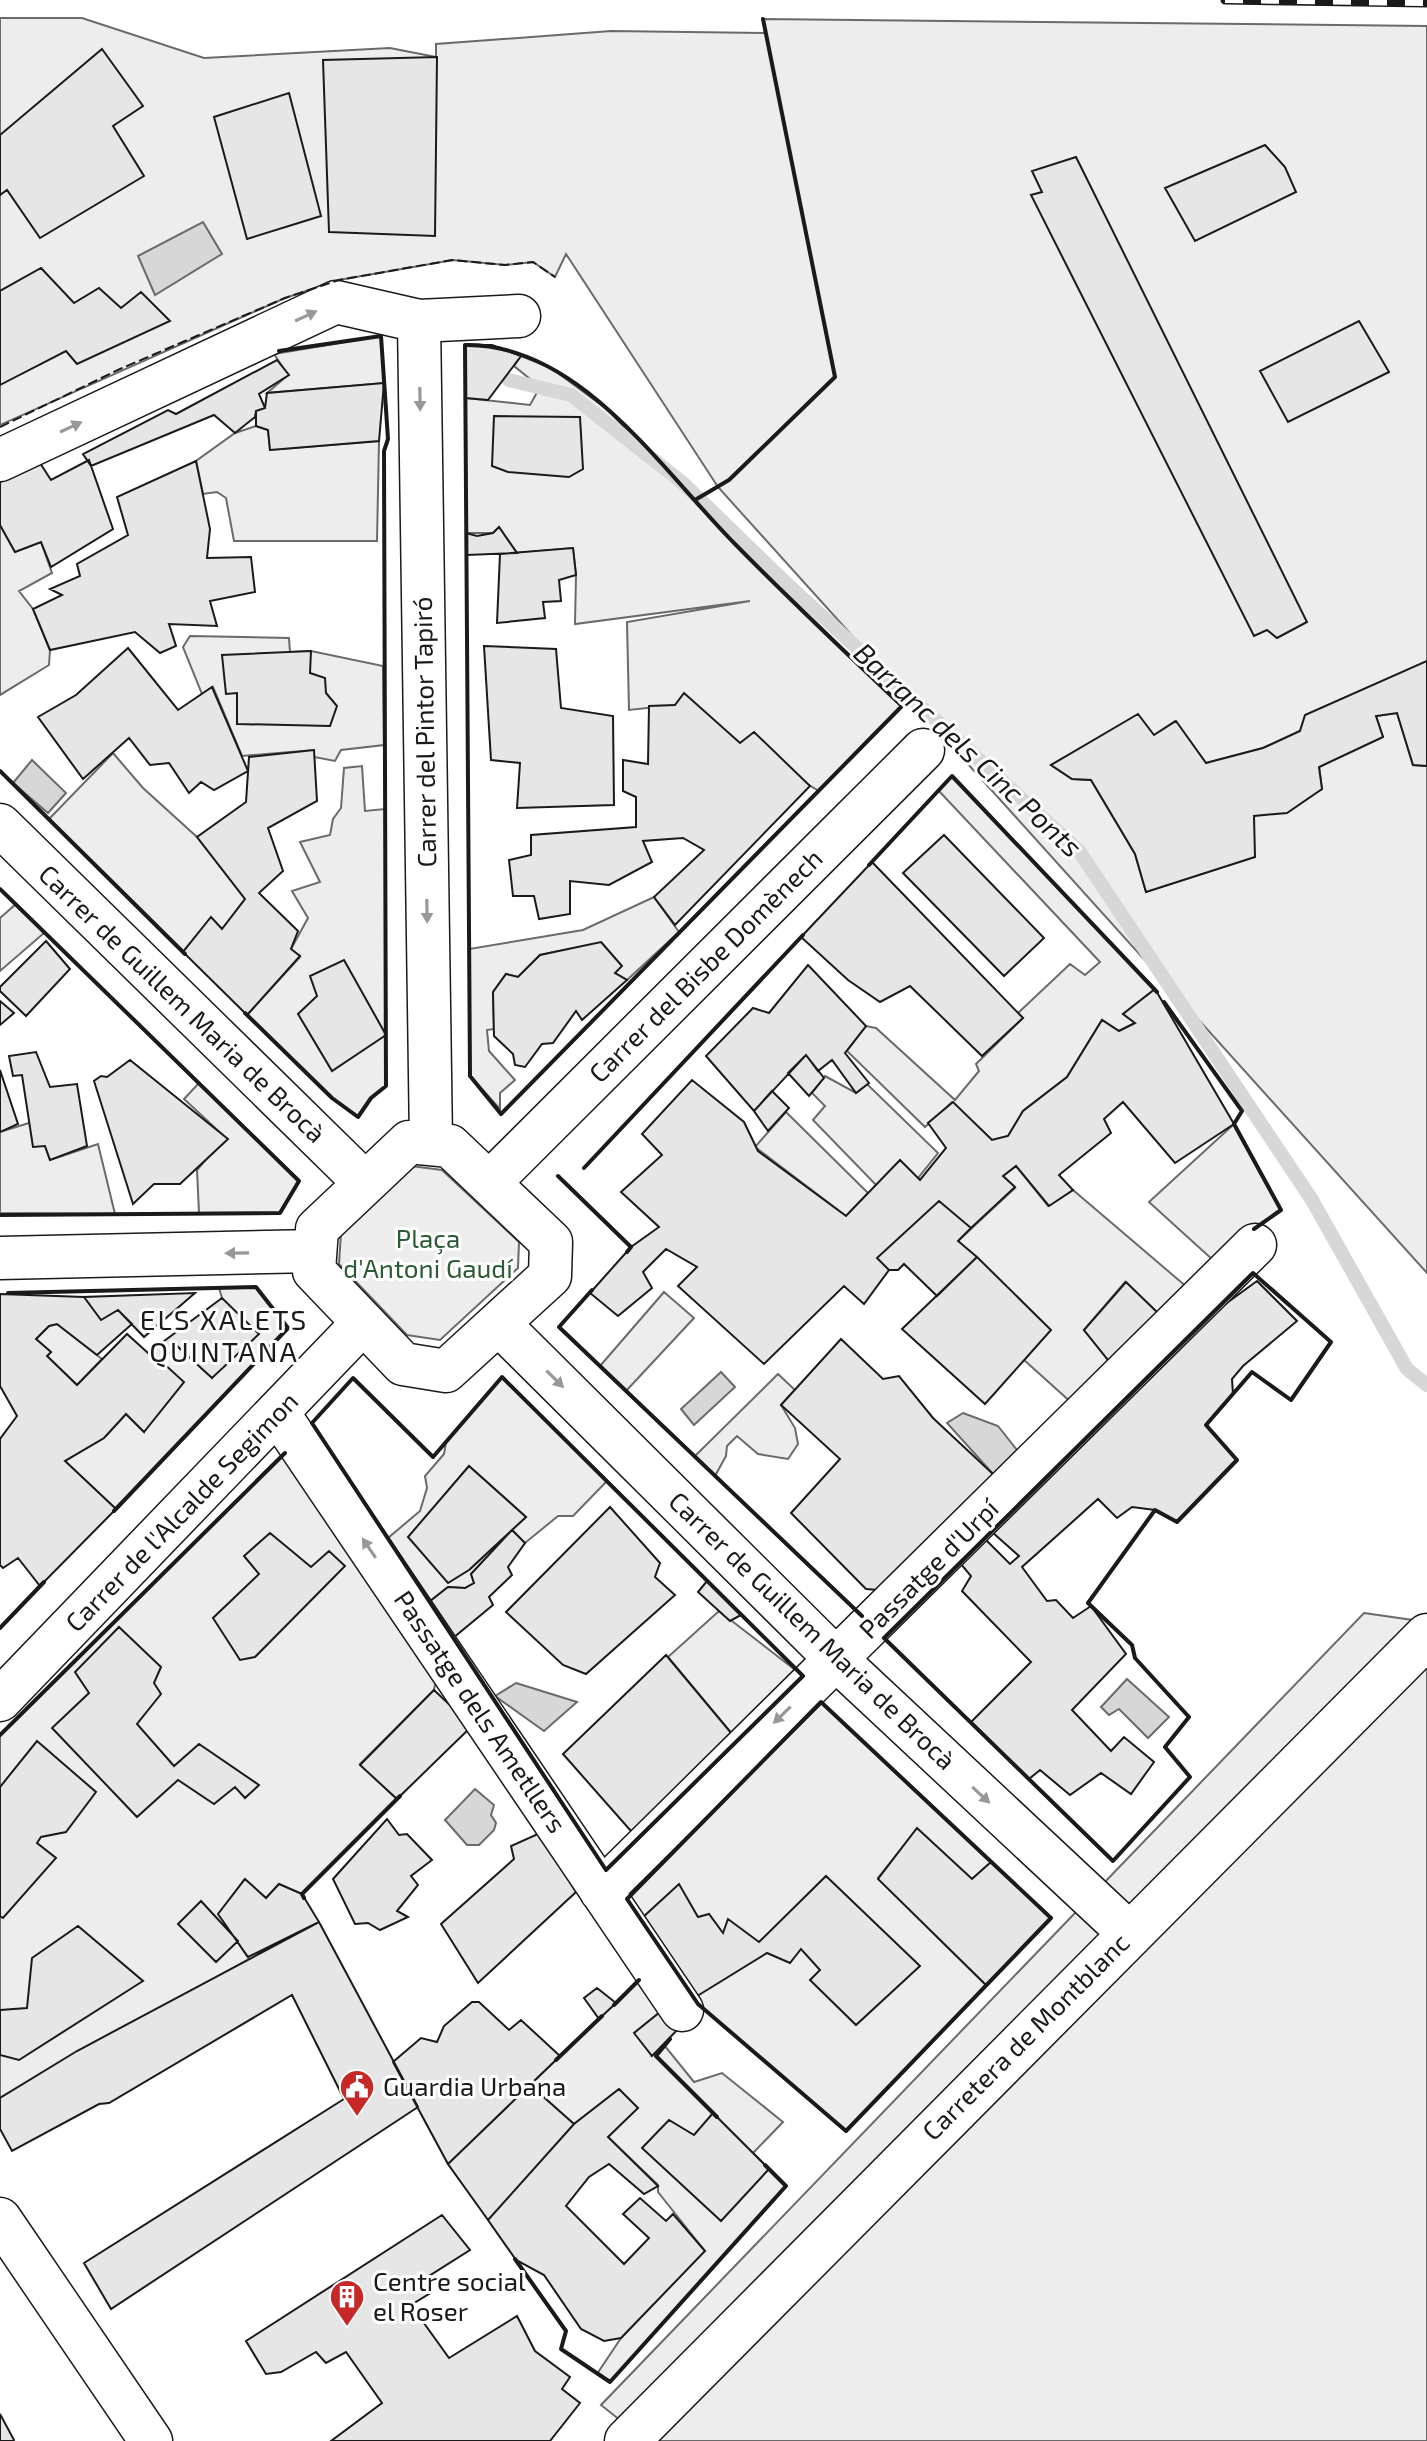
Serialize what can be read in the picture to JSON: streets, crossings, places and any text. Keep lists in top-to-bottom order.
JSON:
{
  "streets": {
    "street": [
      "Carrer del Pintor Tapiró",
      "Carrer del Bisbe Domènech",
      "Carrer de Guillem Maria de Brocà",
      "Carrer de l'Alcalde Segimon",
      "Passatge d'Urpí",
      "Passatge dels Ametllers",
      "Carretera de Montblanc"
    ]
  },
  "crossings": [
    ["Carrer del Pintor Tapiró", "Carrer del Bisbe Domènech"],
    ["Carrer del Pintor Tapiró", "Carrer de Guillem Maria de Brocà"],
    ["Carrer del Pintor Tapiró", "Carrer de l'Alcalde Segimon"],
    ["Carrer del Bisbe Domènech", "Carrer de Guillem Maria de Brocà"],
    ["Carrer del Bisbe Domènech", "Carrer de l'Alcalde Segimon"],
    ["Carrer de Guillem Maria de Brocà", "Carrer de l'Alcalde Segimon"],
    ["Carrer de Guillem Maria de Brocà", "Passatge d'Urpí"],
    ["Carrer de Guillem Maria de Brocà", "Carretera de Montblanc"],
    ["Carrer de l'Alcalde Segimon", "Passatge dels Ametllers"],
    ["Passatge d'Urpí", "Passatge dels Ametllers"]
  ],
  "one_way": [
    "Carrer del Pintor Tapiró",
    "Carrer de Guillem Maria de Brocà",
    "Passatge d'Urpí",
    "Passatge dels Ametllers"
  ],
  "districts": ["ELS XALETS QUINTANA"],
  "water": ["Barranc dels Cinc Ponts"],
  "parks": ["Plaça d'Antoni Gaudí"],
  "places": {
    "public building": ["Guardia Urbana"],
    "building": ["Centre social el Roser"]
  }
}
